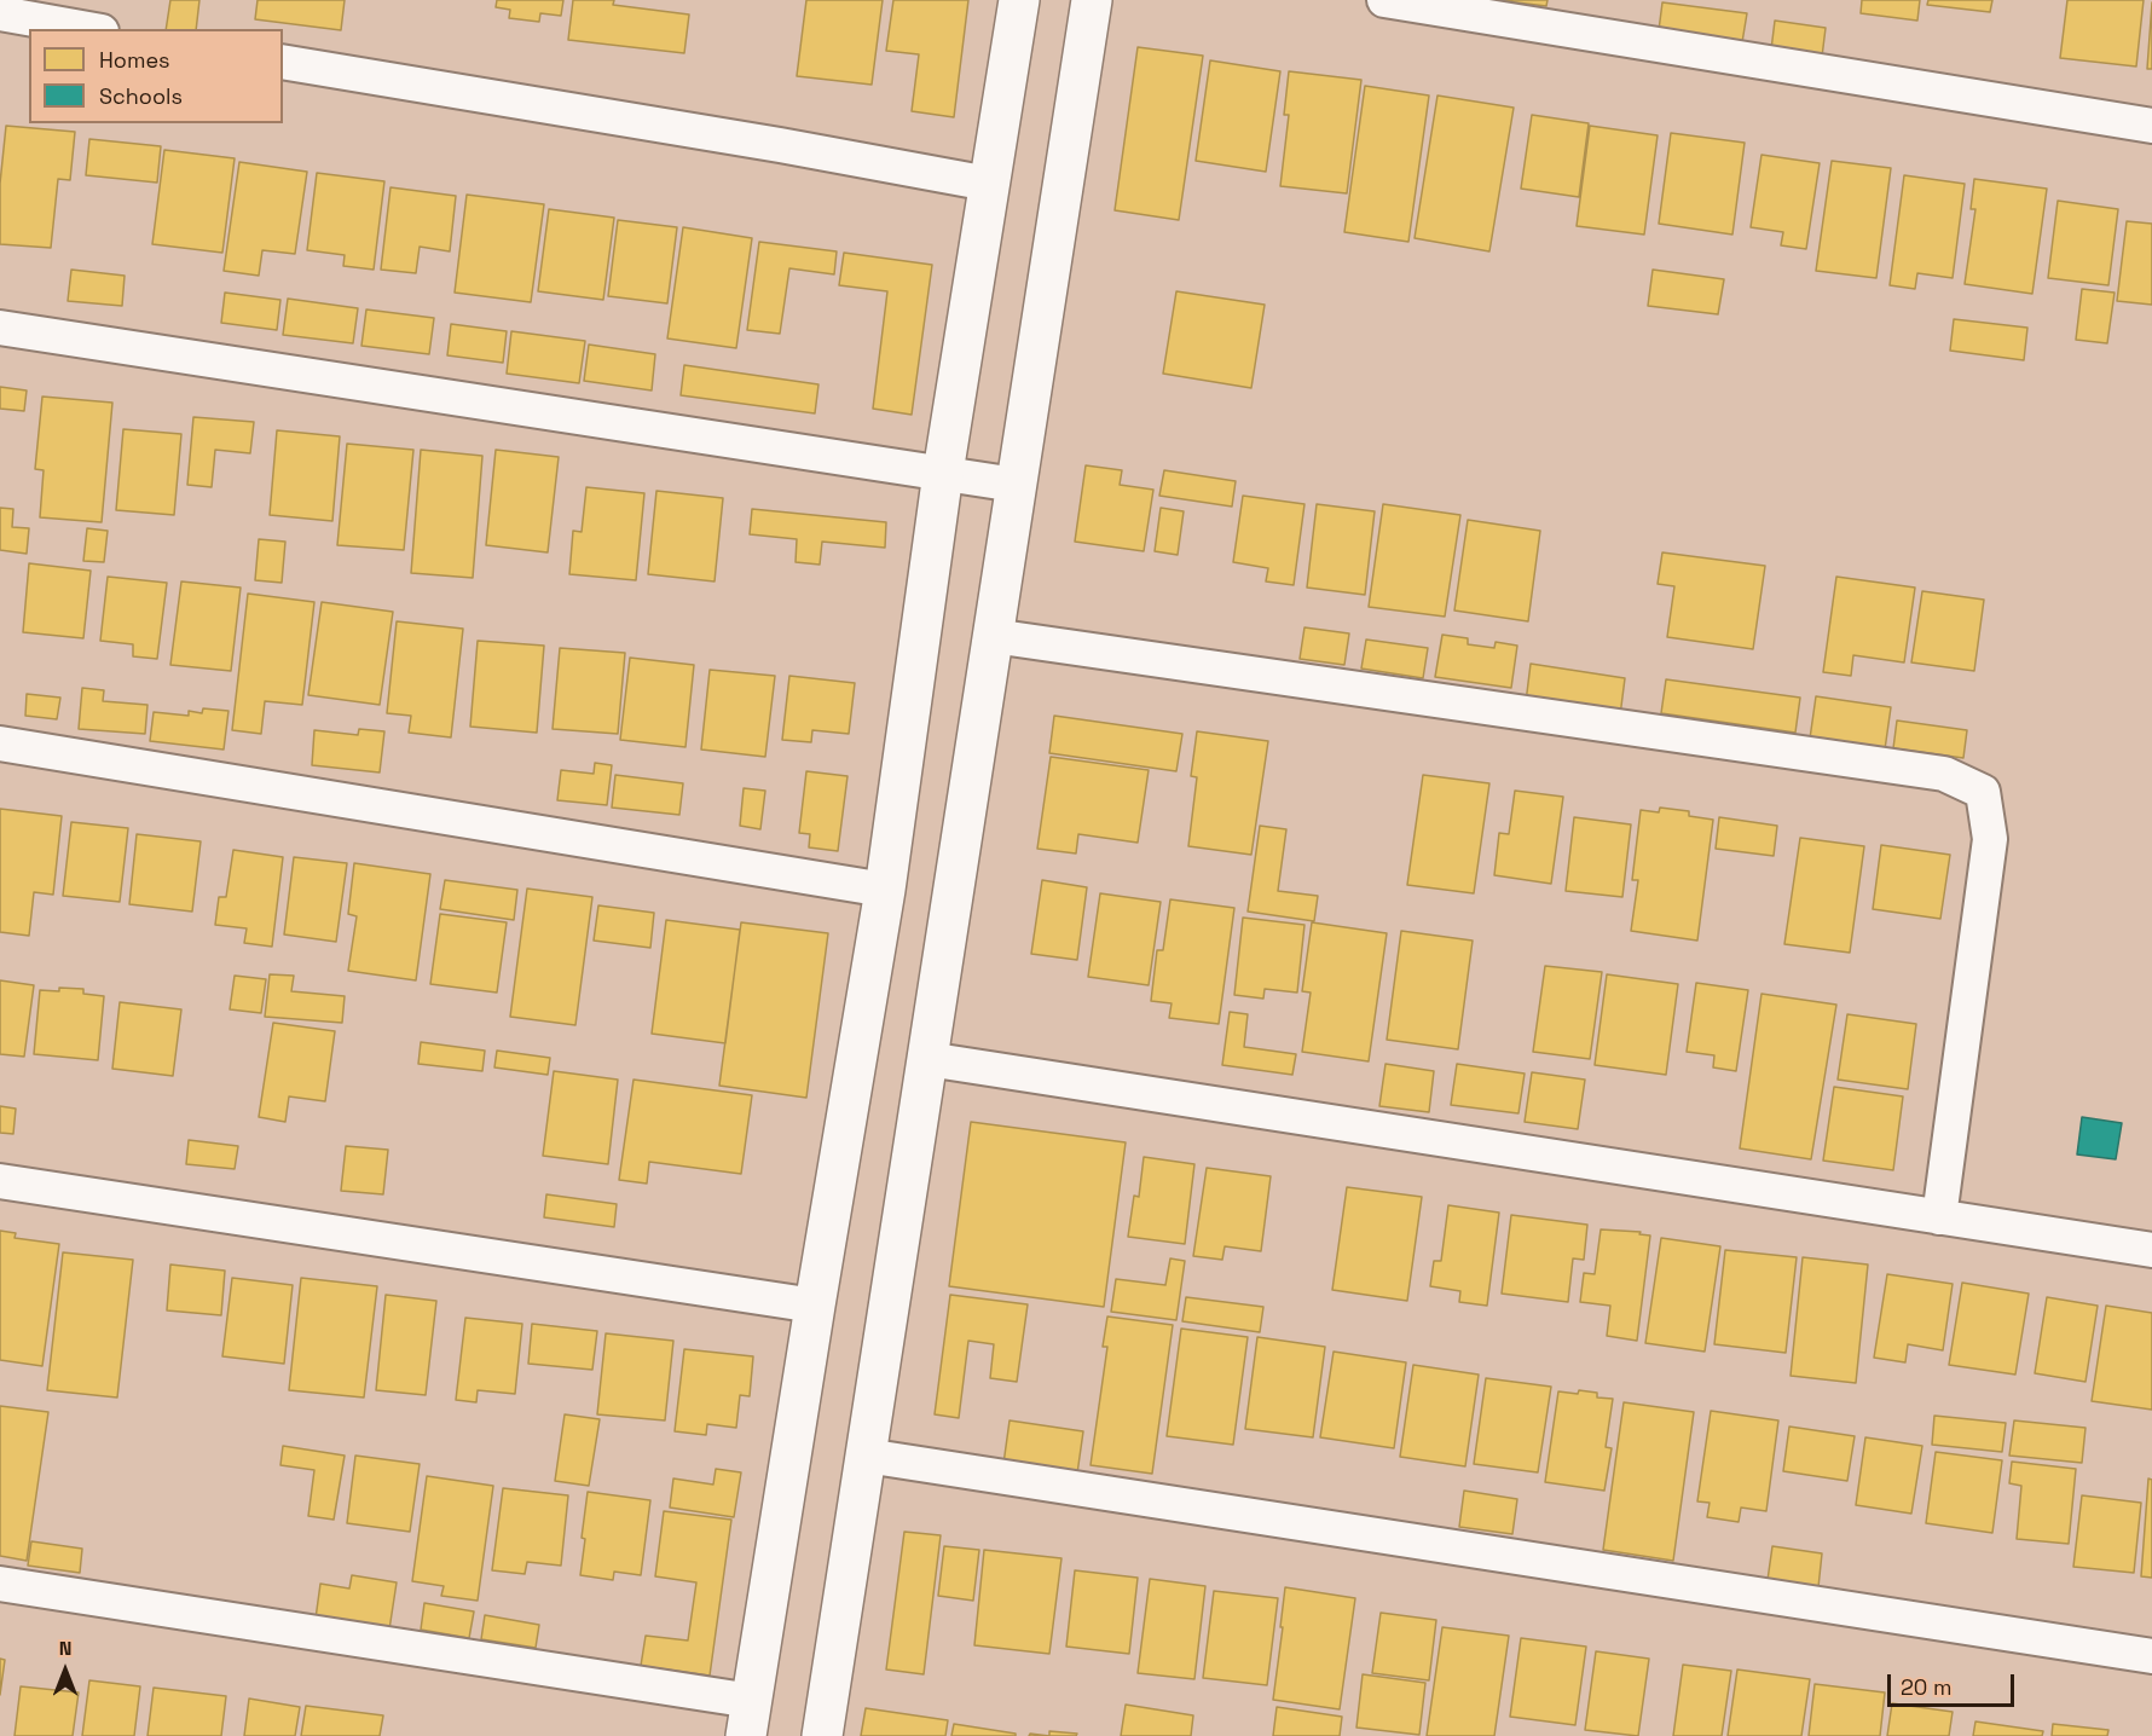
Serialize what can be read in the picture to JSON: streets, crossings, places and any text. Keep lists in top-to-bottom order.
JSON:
{
  "legend": ["Homes", "Schools"],
  "scale_bar": "20 m",
  "north": "top"
}
